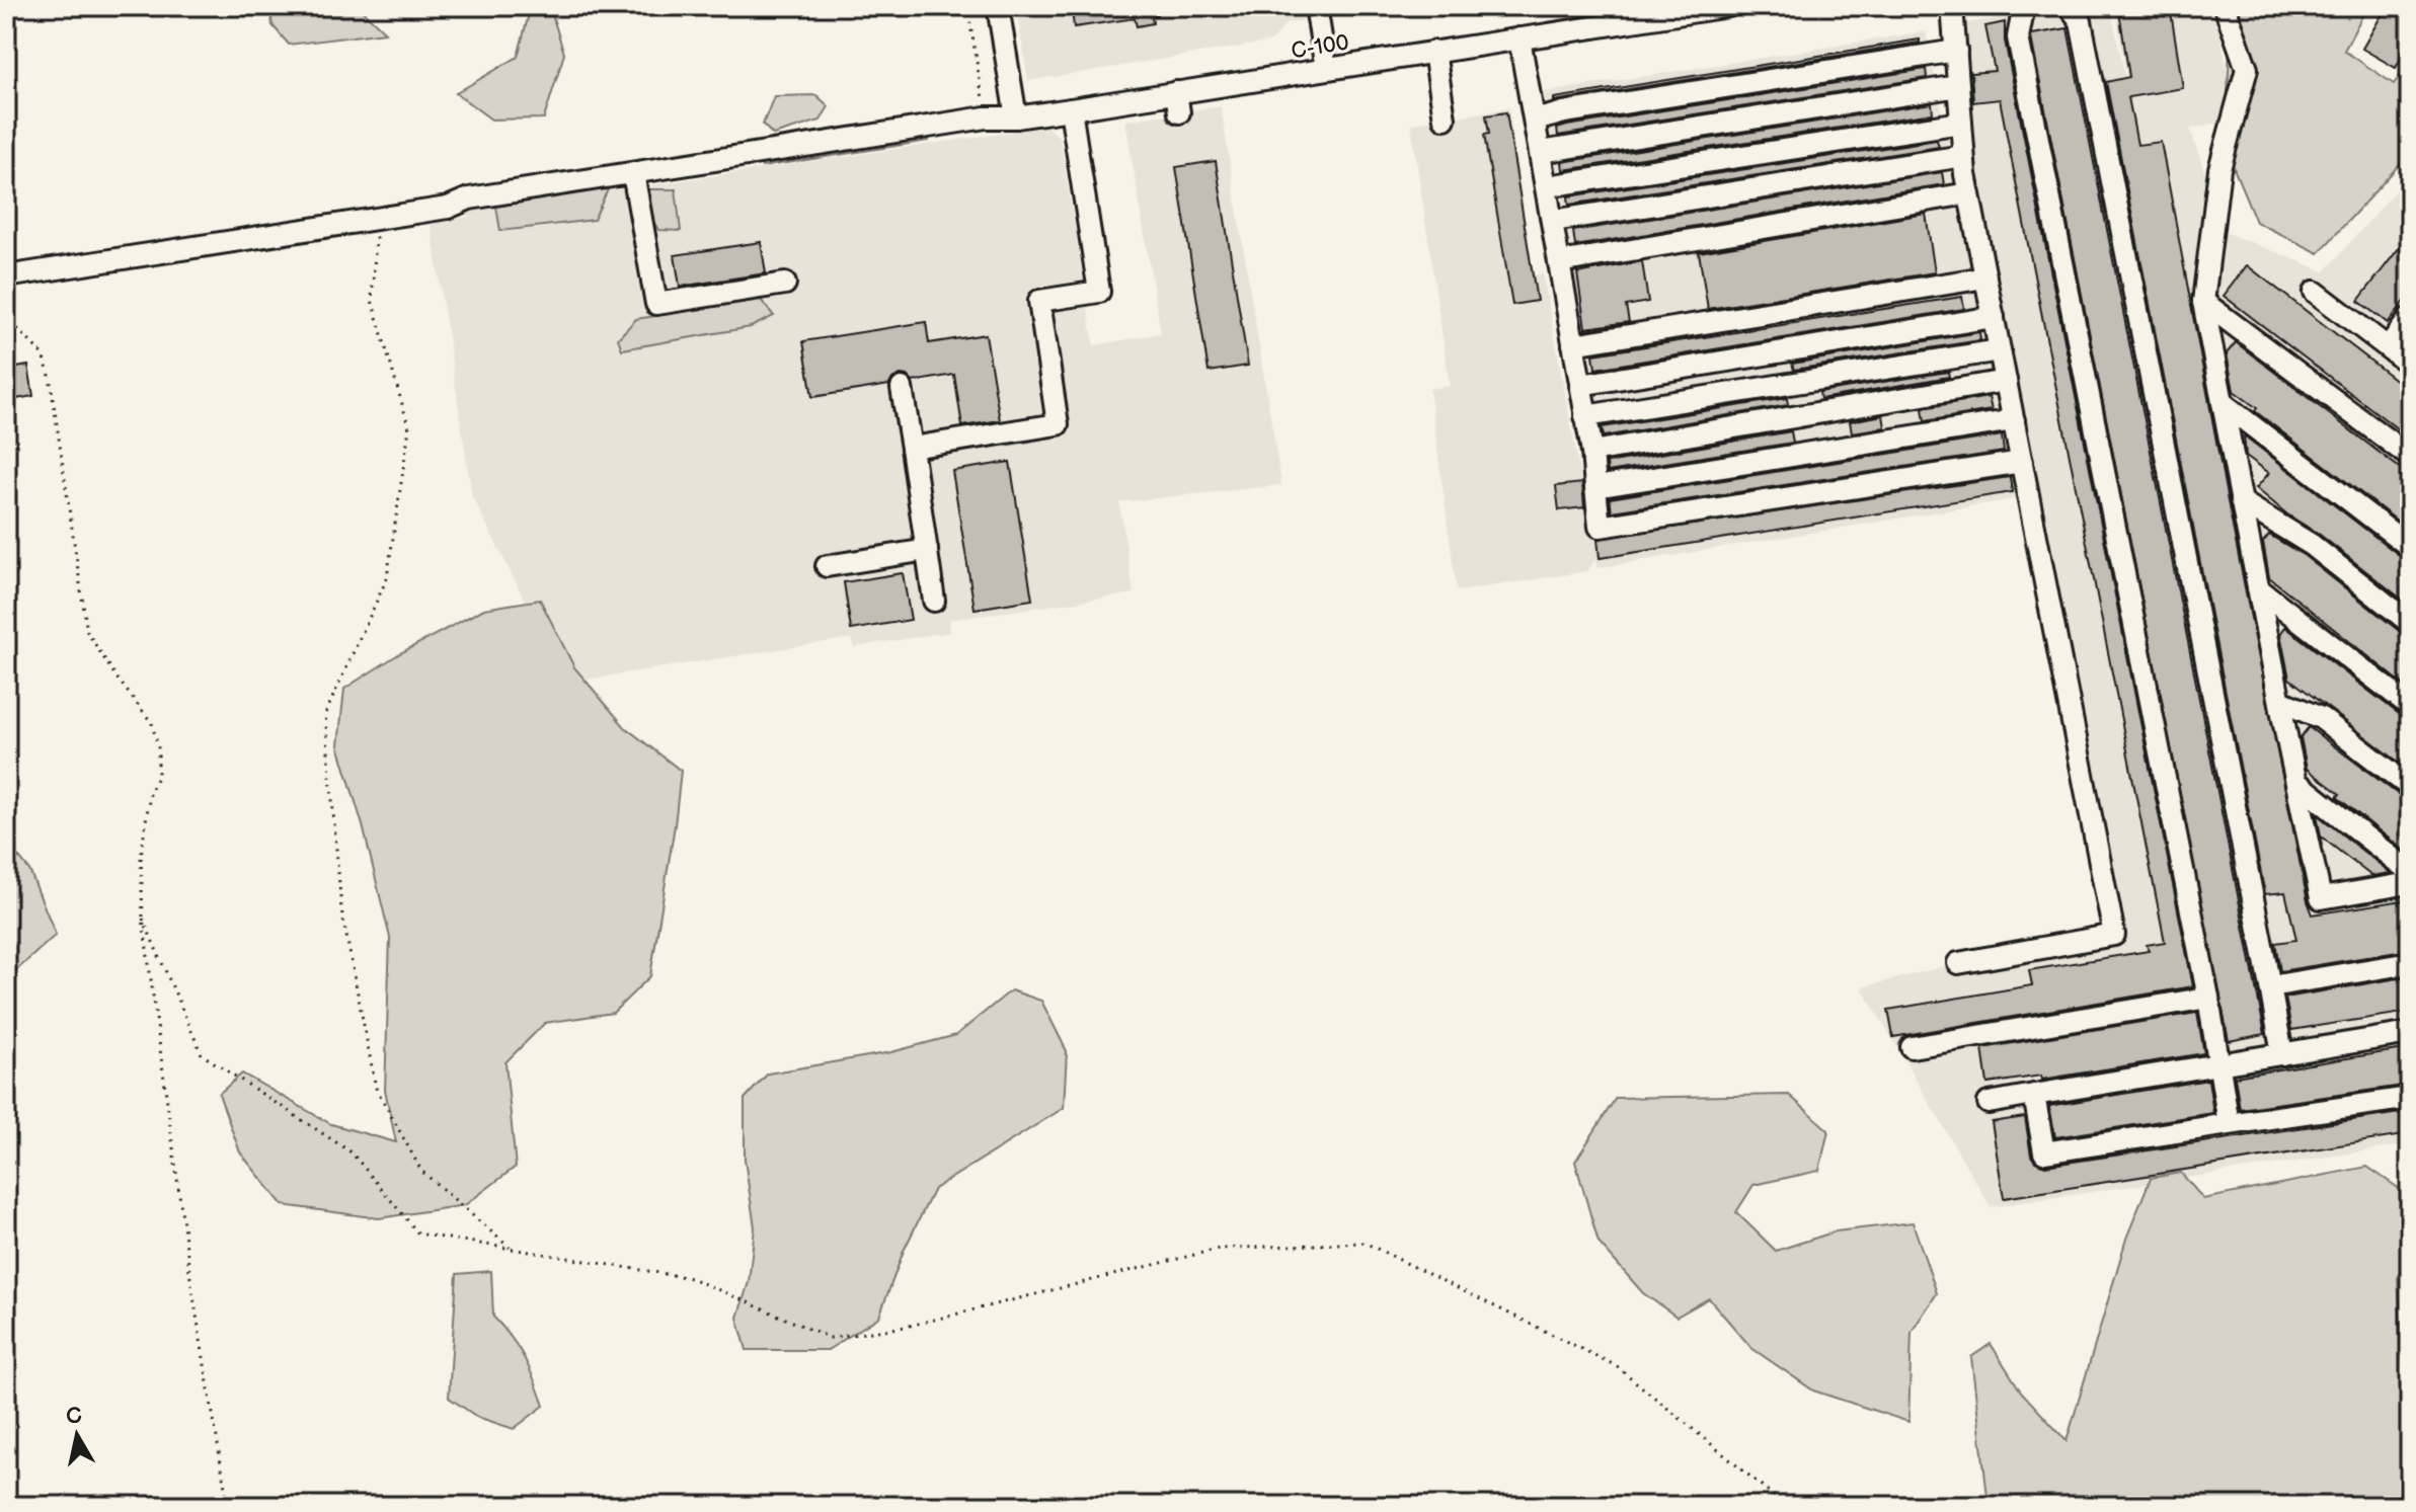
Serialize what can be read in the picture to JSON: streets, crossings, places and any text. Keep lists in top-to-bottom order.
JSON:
{
  "streets": {
    "street": ["С-100"]
  },
  "north": "top"
}
